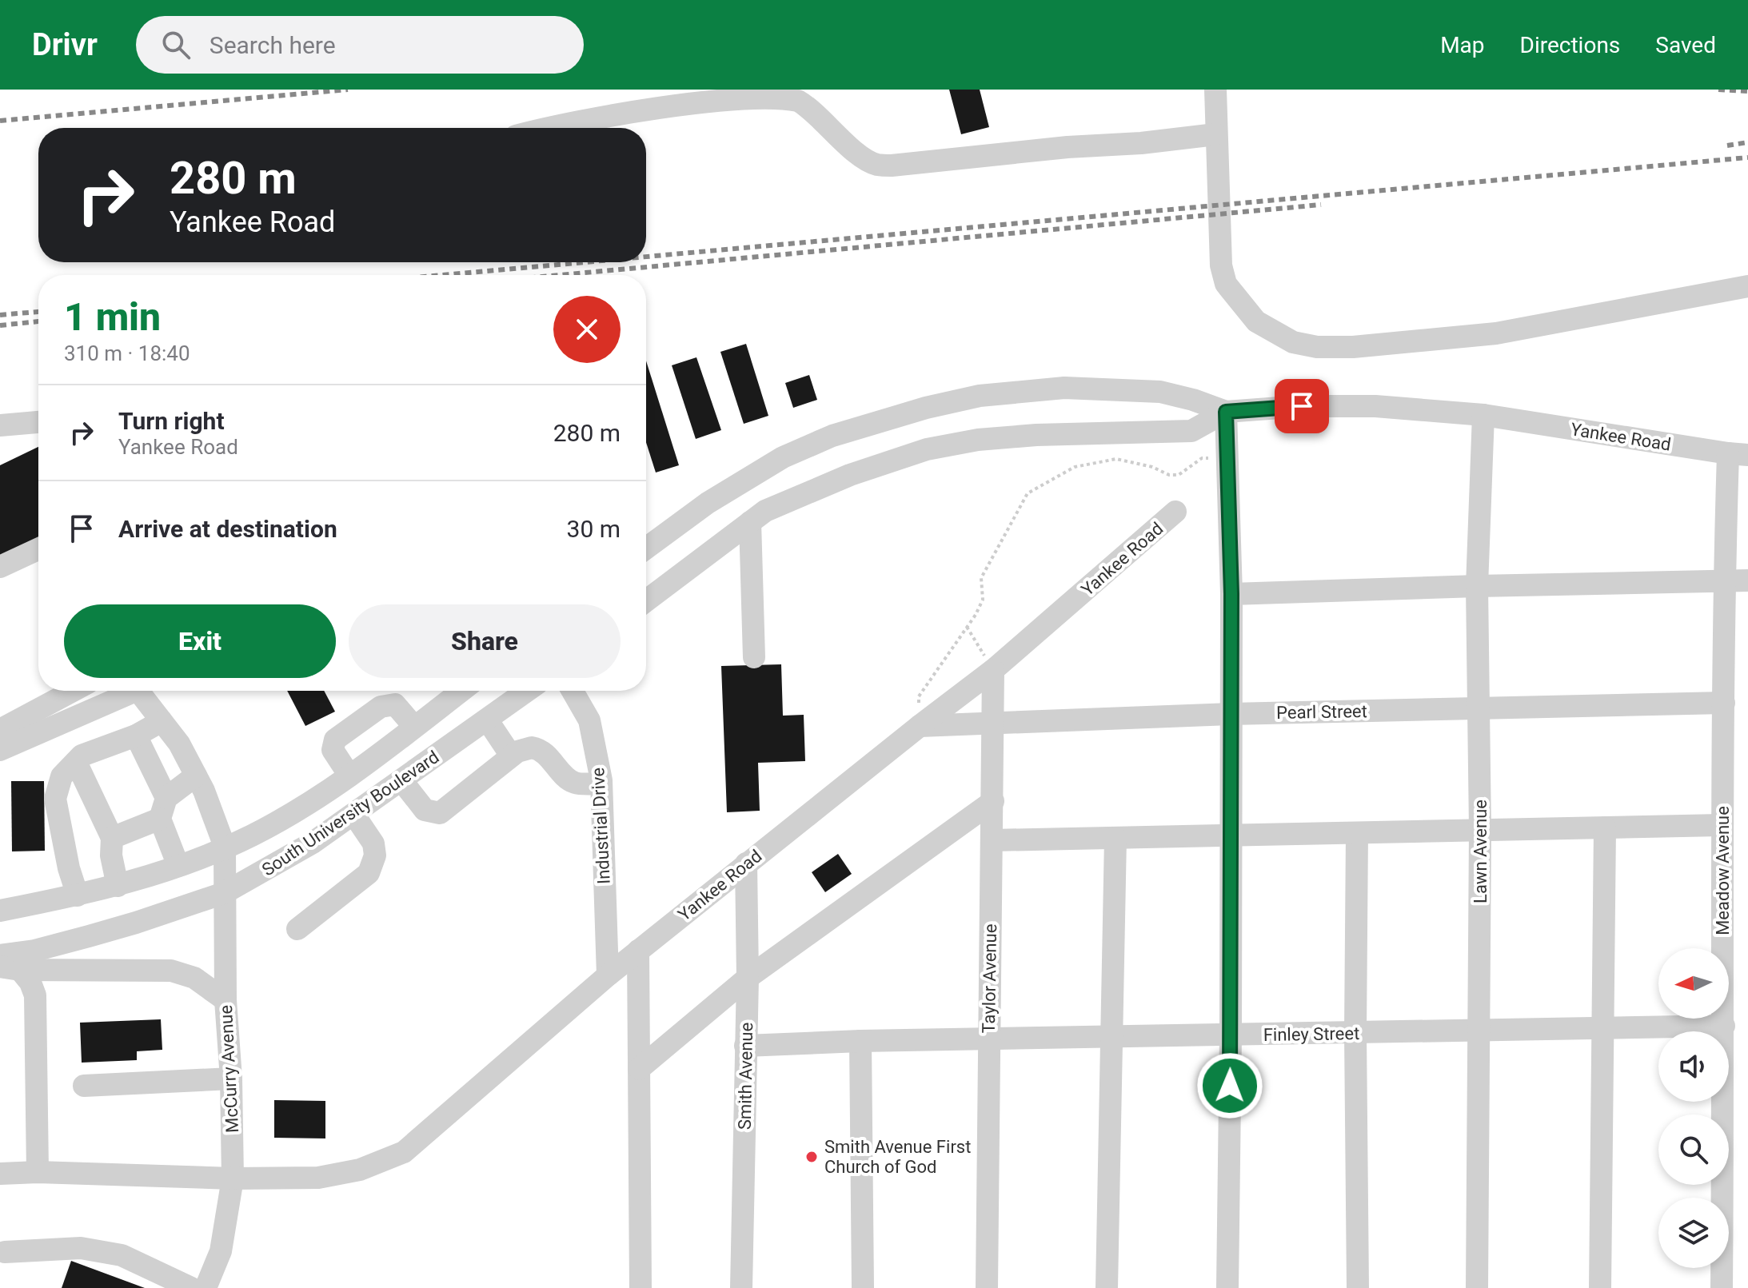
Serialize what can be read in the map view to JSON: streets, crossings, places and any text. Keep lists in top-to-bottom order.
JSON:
{
  "streets": {
    "street": [
      "Yankee Road",
      "Pearl Street",
      "South University Boulevard",
      "Industrial Drive",
      "Lawn Avenue",
      "Meadow Avenue",
      "Taylor Avenue",
      "Finley Street",
      "McCurry Avenue",
      "Smith Avenue"
    ]
  },
  "crossings": [
    ["Yankee Road", "Pearl Street"],
    ["Yankee Road", "Industrial Drive"],
    ["Yankee Road", "Lawn Avenue"],
    ["Yankee Road", "Meadow Avenue"],
    ["Yankee Road", "Taylor Avenue"],
    ["Yankee Road", "McCurry Avenue"],
    ["Yankee Road", "Smith Avenue"],
    ["Pearl Street", "Lawn Avenue"],
    ["Pearl Street", "Meadow Avenue"],
    ["Pearl Street", "Taylor Avenue"],
    ["South University Boulevard", "McCurry Avenue"],
    ["Lawn Avenue", "Finley Street"],
    ["Meadow Avenue", "Finley Street"],
    ["Taylor Avenue", "Finley Street"],
    ["Finley Street", "Smith Avenue"]
  ],
  "places": ["Smith Avenue First Church of God"],
  "north": "left",
  "page": {
    "header": "Drivr",
    "search": "Search here",
    "nav": ["Map", "Directions", "Saved"],
    "turn": ["280 m", "Yankee Road"],
    "heading": ["1 min", "310 m · 18:40"],
    "list": [
      {
        "name": "Turn right",
        "note": "Yankee Road",
        "value": "280 m"
      },
      {
        "name": "Arrive at destination",
        "value": "30 m"
      }
    ],
    "buttons": ["Exit", "Share"]
  }
}
